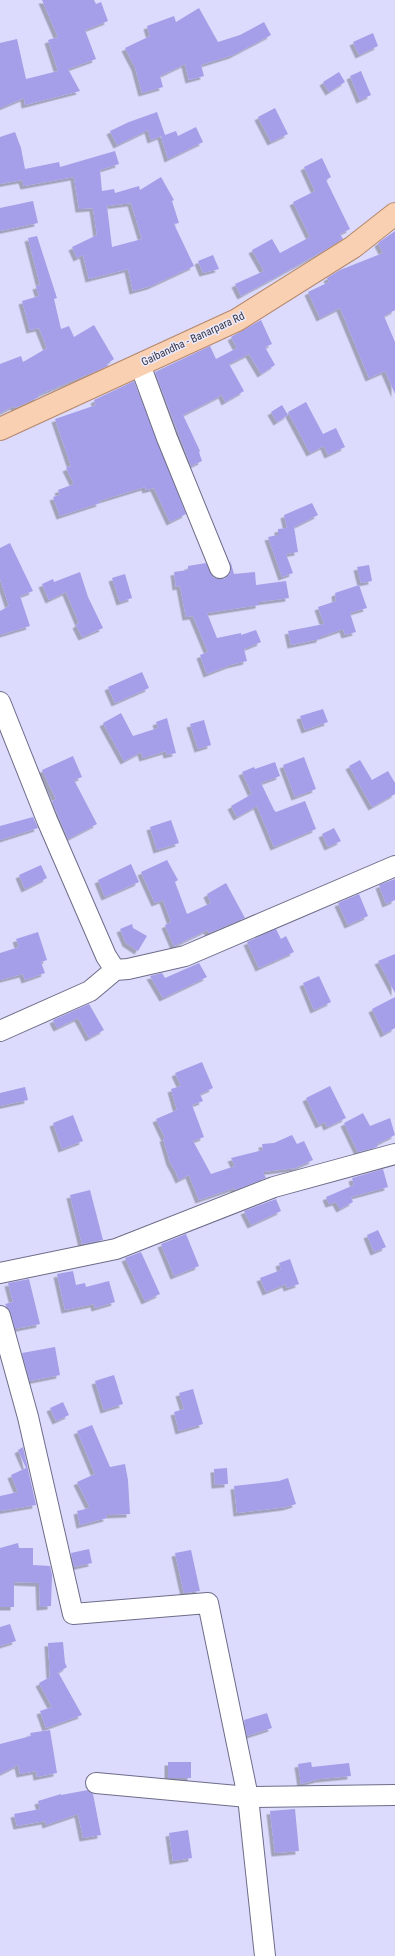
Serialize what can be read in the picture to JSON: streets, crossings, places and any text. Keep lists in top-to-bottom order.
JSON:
{
  "streets": {
    "main road": ["Gaibandha - Banarpara Rd"]
  }
}
